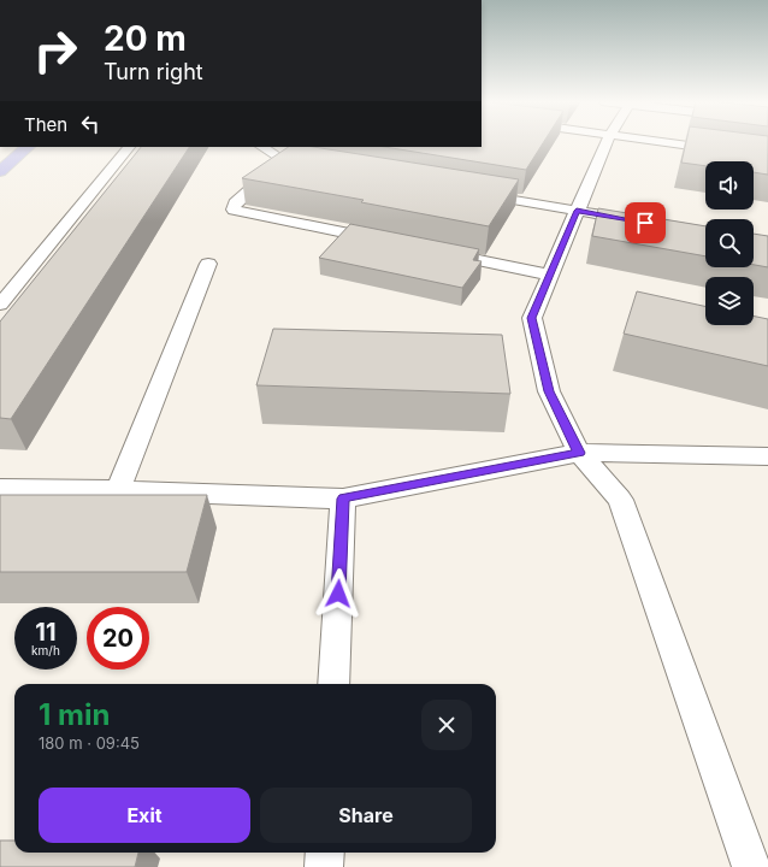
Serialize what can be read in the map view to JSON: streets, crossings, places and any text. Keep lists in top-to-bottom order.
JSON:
{
  "page": {
    "turn": ["20 m", "Turn right"],
    "then": "Then",
    "speed": "11 km/h",
    "limit": "20",
    "heading": ["1 min", "180 m · 09:45"],
    "buttons": ["Exit", "Share"]
  }
}
